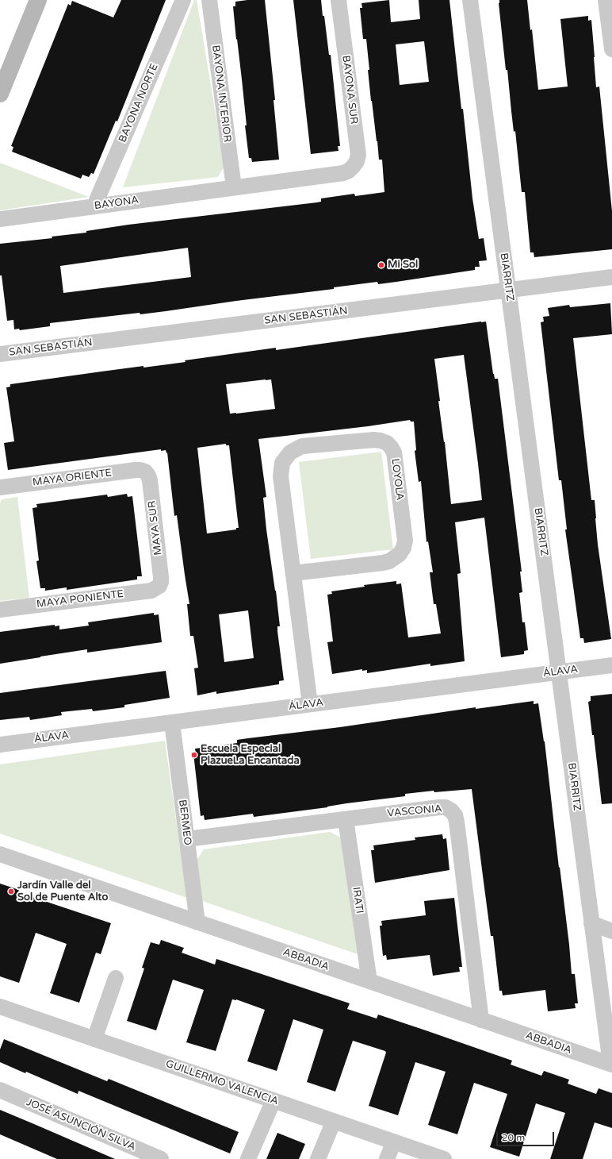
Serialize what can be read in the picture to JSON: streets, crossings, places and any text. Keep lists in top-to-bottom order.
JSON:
{
  "streets": {
    "street": [
      "BAYONA SUR",
      "BAYONA INTERIOR",
      "BAYONA NORTE",
      "BAYONA",
      "BIARRITZ",
      "SAN SEBASTIÁN",
      "MAYA ORIENTE",
      "LOYOLA",
      "MAYA SUR",
      "MAYA PONIENTE",
      "ÁLAVA",
      "VASCONIA",
      "BERMEO",
      "IRATI",
      "ABBADIA",
      "GUILLERMO VALENCIA",
      "JOSÉ ASUNCIÓN SILVA"
    ]
  },
  "crossings": [
    ["BAYONA SUR", "BAYONA"],
    ["BAYONA INTERIOR", "BAYONA"],
    ["BAYONA NORTE", "BAYONA"],
    ["BIARRITZ", "SAN SEBASTIÁN"],
    ["BIARRITZ", "ÁLAVA"],
    ["BIARRITZ", "ABBADIA"],
    ["MAYA ORIENTE", "MAYA SUR"],
    ["LOYOLA", "ÁLAVA"],
    ["MAYA SUR", "MAYA PONIENTE"],
    ["ÁLAVA", "BERMEO"],
    ["VASCONIA", "BERMEO"],
    ["VASCONIA", "IRATI"],
    ["VASCONIA", "ABBADIA"],
    ["BERMEO", "ABBADIA"],
    ["IRATI", "ABBADIA"]
  ],
  "places": ["Mi Sol", "Escuela Especial PlazueLa Encantada", "Jardín Valle del Sol de Puente Alto"],
  "scale_bar": "20 m"
}
